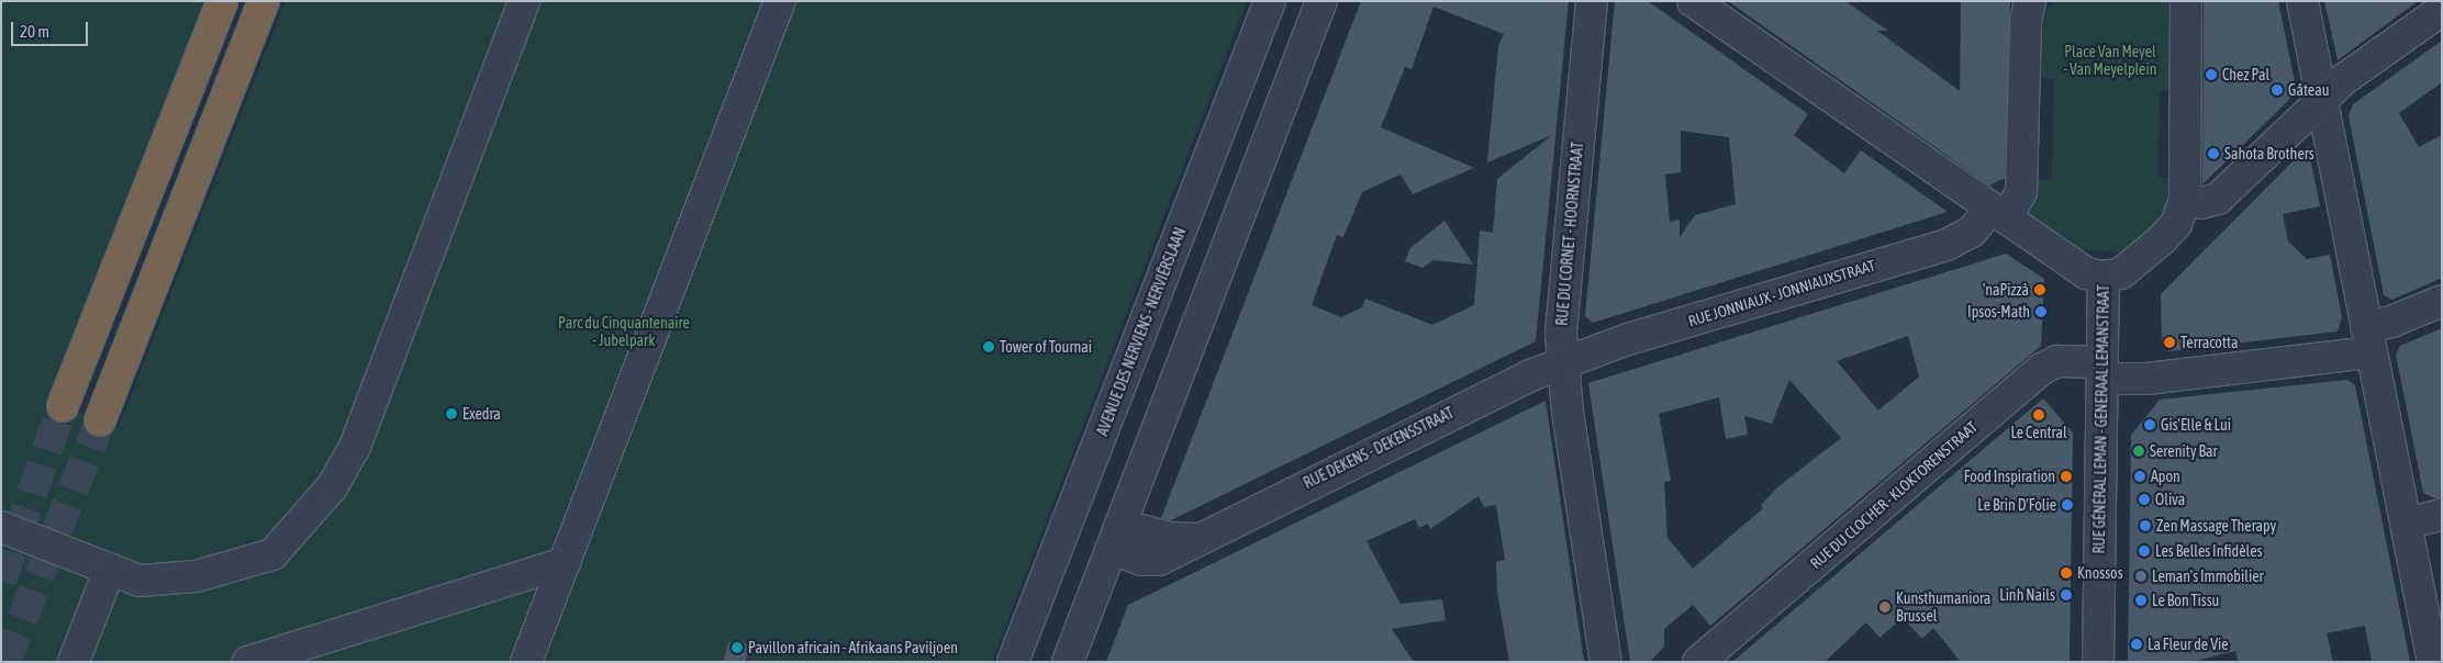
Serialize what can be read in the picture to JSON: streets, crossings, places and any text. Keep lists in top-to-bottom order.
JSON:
{
  "streets": {
    "street": [
      "RUE DU CORNET - HOORNSTRAAT",
      "RUE JONNIAUX - JONNIAUXSTRAAT",
      "AVENUE DES NERVIENS - NERVIËRSLAAN",
      "RUE GÉNÉRAL LEMAN - GENERAAL LEMANSTRAAT",
      "RUE DEKENS - DEKENSSTRAAT",
      "RUE DU CLOCHER - KLOKTORENSTRAAT"
    ]
  },
  "crossings": [
    ["RUE DU CORNET - HOORNSTRAAT", "RUE JONNIAUX - JONNIAUXSTRAAT"],
    ["RUE DU CORNET - HOORNSTRAAT", "RUE DEKENS - DEKENSSTRAAT"],
    ["RUE JONNIAUX - JONNIAUXSTRAAT", "RUE DEKENS - DEKENSSTRAAT"],
    ["RUE GÉNÉRAL LEMAN - GENERAAL LEMANSTRAAT", "RUE DU CLOCHER - KLOKTORENSTRAAT"]
  ],
  "parks": ["Place Van Meyel - Van Meyelplein", "Parc du Cinquantenaire - Jubelpark"],
  "places": [
    "Chez Pal",
    "Gâteau",
    "Sahota Brothers",
    "'naPizzà",
    "Ipsos-Math",
    "Terracotta",
    "Tower of Tournai",
    "Exedra",
    "Le Central",
    "Gis'Elle & Lui",
    "Serenity Bar",
    "Food Inspiration",
    "Apon",
    "Oliva",
    "Le Brin D'Folie",
    "Zen Massage Therapy",
    "Les Belles Infidèles",
    "Knossos",
    "Leman's Immobilier",
    "Linh Nails",
    "Le Bon Tissu",
    "Kunsthumaniora Brussel",
    "La Fleur de Vie",
    "Pavillon africain - Afrikaans Paviljoen"
  ],
  "scale_bar": "20 m"
}
